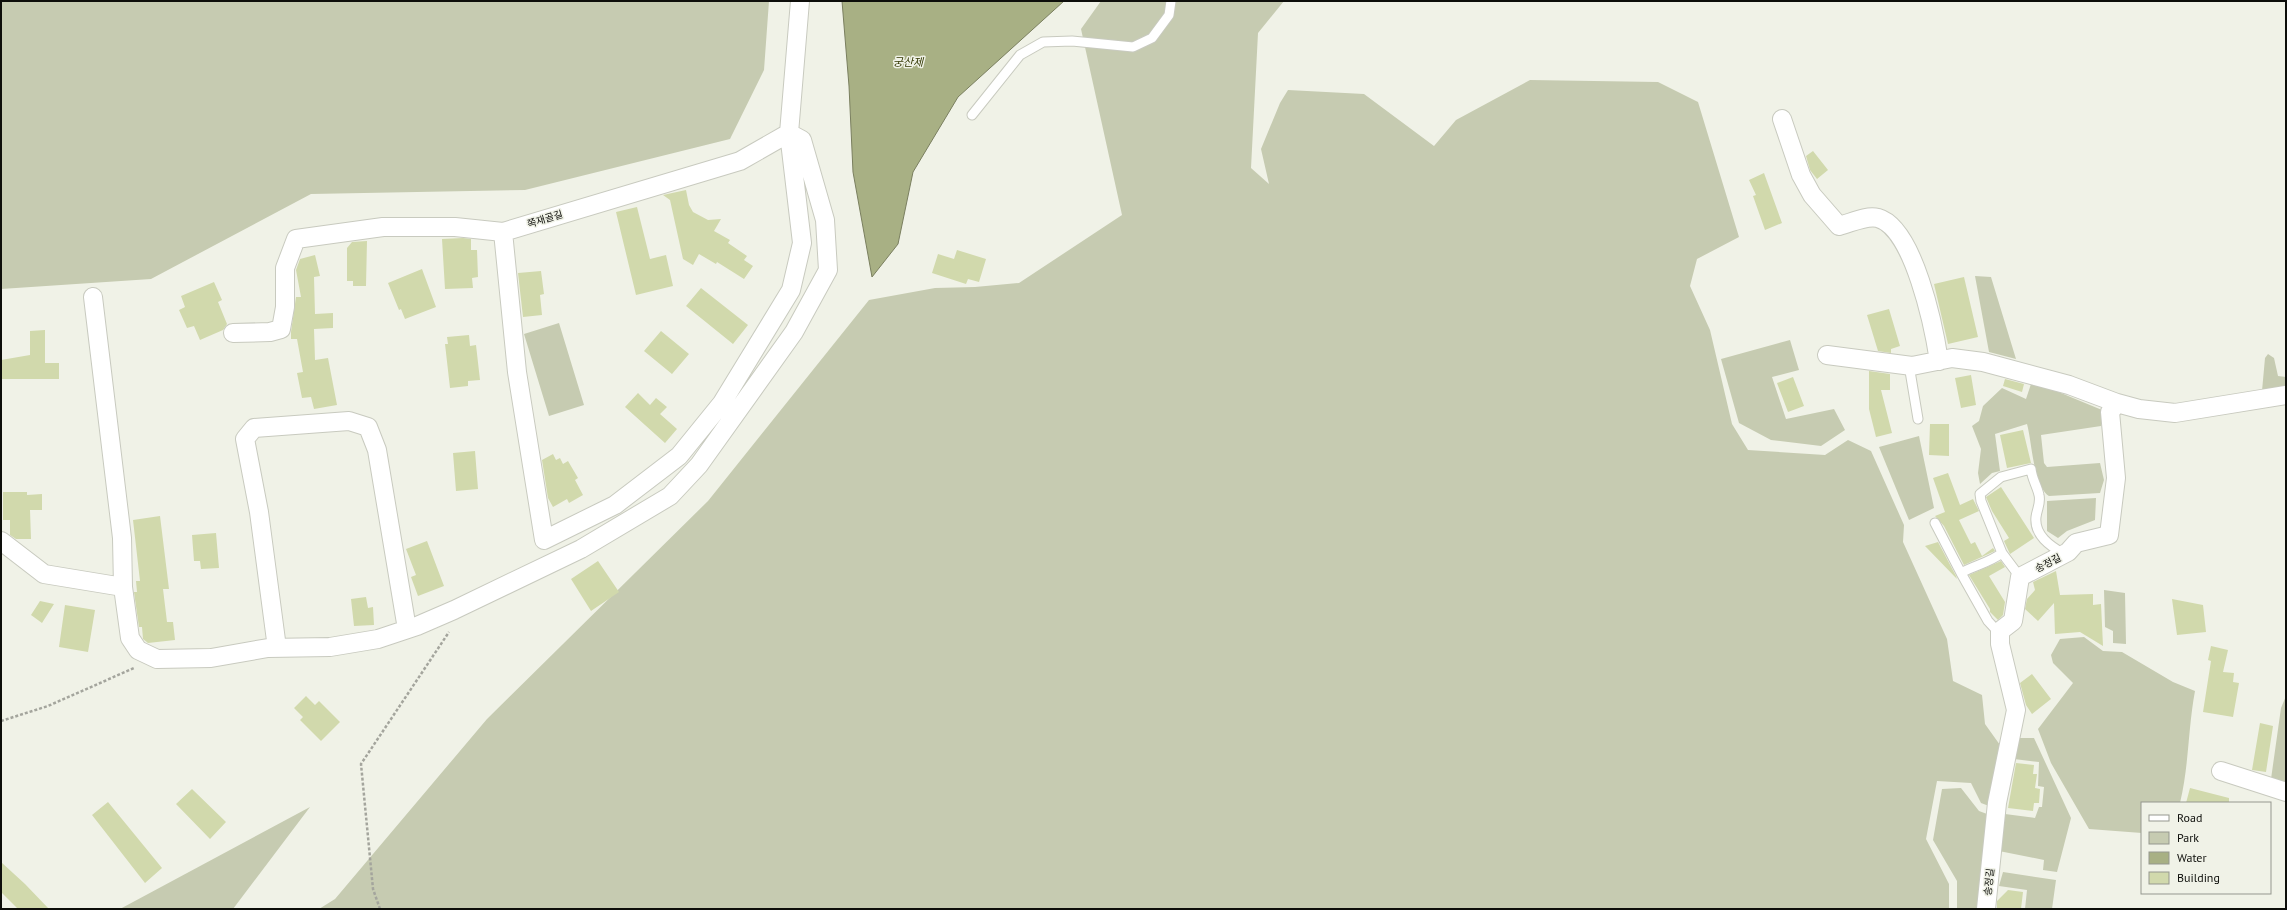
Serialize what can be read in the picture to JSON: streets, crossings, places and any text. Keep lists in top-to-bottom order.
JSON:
{
  "streets": {
    "street": ["쪽재골길", "송정길"]
  },
  "water": ["궁산제"],
  "legend": [
    "Road",
    "Park",
    "Water",
    "Building"
  ]
}
